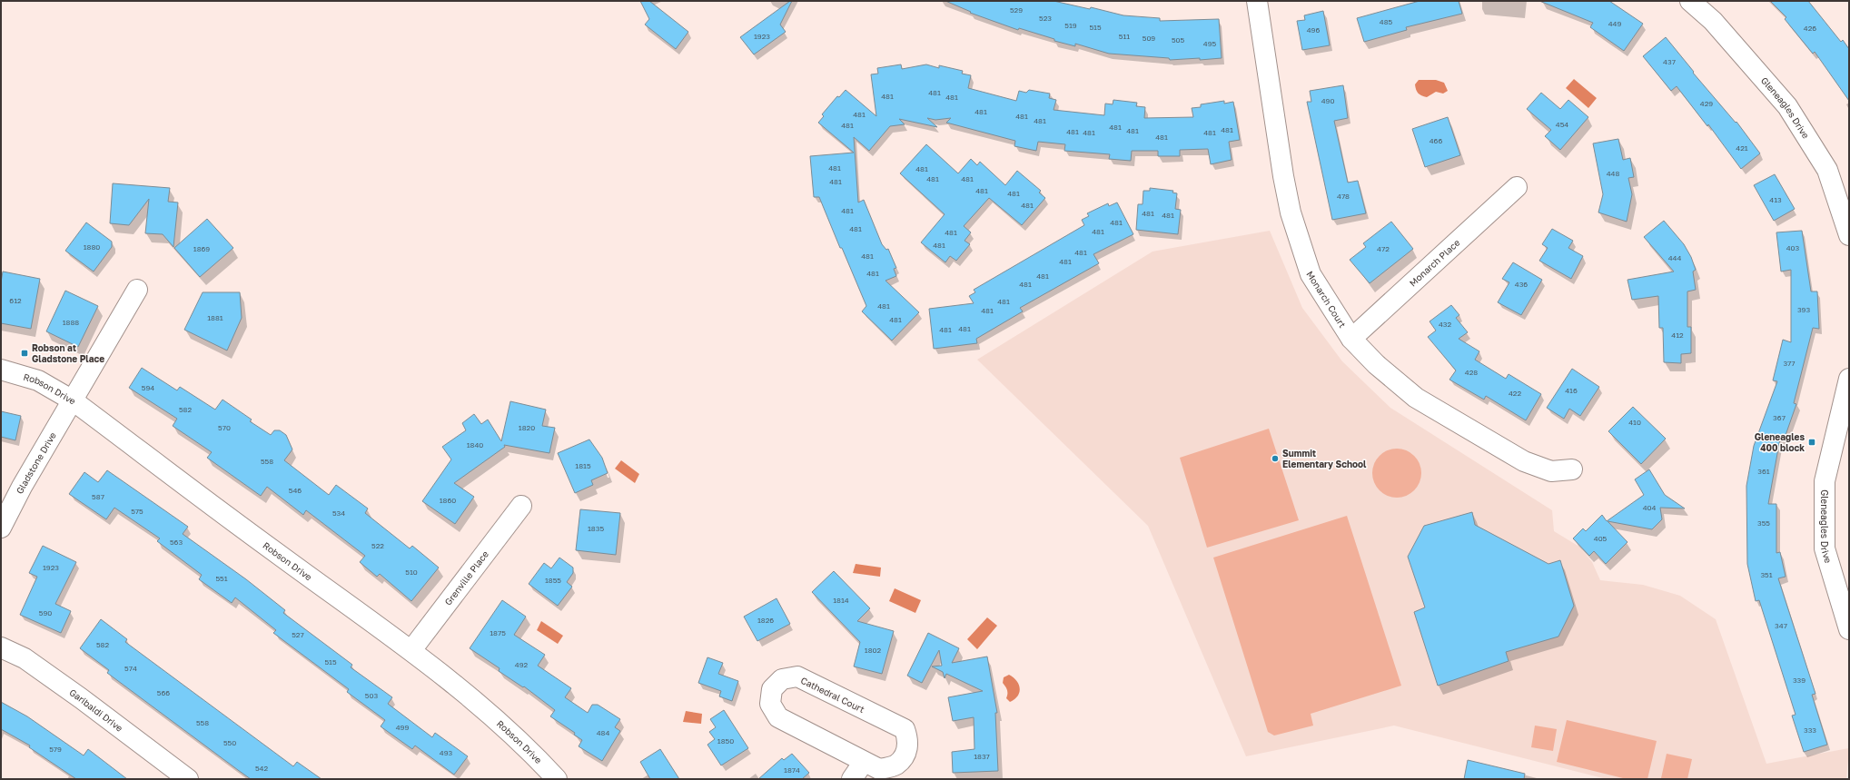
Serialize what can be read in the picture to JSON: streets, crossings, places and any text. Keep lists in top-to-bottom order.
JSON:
{
  "streets": {
    "street": [
      "Gleneagles Drive",
      "Monarch Place",
      "Monarch Court",
      "Robson Drive",
      "Gladstone Drive",
      "Grenville Place",
      "Cathedral Court",
      "Garibaldi Drive"
    ]
  },
  "crossings": [
    ["Monarch Place", "Monarch Court"],
    ["Robson Drive", "Gladstone Drive"],
    ["Robson Drive", "Grenville Place"]
  ],
  "places": {
    "transit": ["Robson at Gladstone Place", "Gleneagles 400 block"],
    "other": ["Summit Elementary School"]
  },
  "house_numbers": [
    "529",
    "523",
    "485",
    "449",
    "519",
    "515",
    "426",
    "496",
    "1923",
    "511",
    "509",
    "505",
    "495",
    "437",
    "481",
    "481",
    "481",
    "490",
    "429",
    "481",
    "481",
    "481",
    "481",
    "454",
    "481",
    "481",
    "481",
    "481",
    "481",
    "481",
    "481",
    "481",
    "466",
    "421",
    "481",
    "481",
    "448",
    "481",
    "481",
    "481",
    "481",
    "481",
    "478",
    "413",
    "481",
    "481",
    "481",
    "481",
    "481",
    "481",
    "481",
    "481",
    "481",
    "1880",
    "403",
    "1869",
    "472",
    "481",
    "481",
    "444",
    "481",
    "481",
    "481",
    "481",
    "436",
    "612",
    "481",
    "481",
    "393",
    "481",
    "1881",
    "481",
    "1888",
    "432",
    "481",
    "481",
    "412",
    "377",
    "428",
    "594",
    "416",
    "422",
    "582",
    "367",
    "410",
    "570",
    "1820",
    "1840",
    "558",
    "1815",
    "361",
    "546",
    "587",
    "1860",
    "404",
    "575",
    "534",
    "355",
    "1835",
    "405",
    "563",
    "522",
    "1923",
    "510",
    "351",
    "551",
    "1855",
    "1814",
    "590",
    "1826",
    "347",
    "1875",
    "527",
    "582",
    "1802",
    "515",
    "492",
    "574",
    "339",
    "566",
    "503",
    "558",
    "499",
    "333",
    "484",
    "1850",
    "550",
    "579",
    "493",
    "1837",
    "542",
    "1874"
  ]
}
